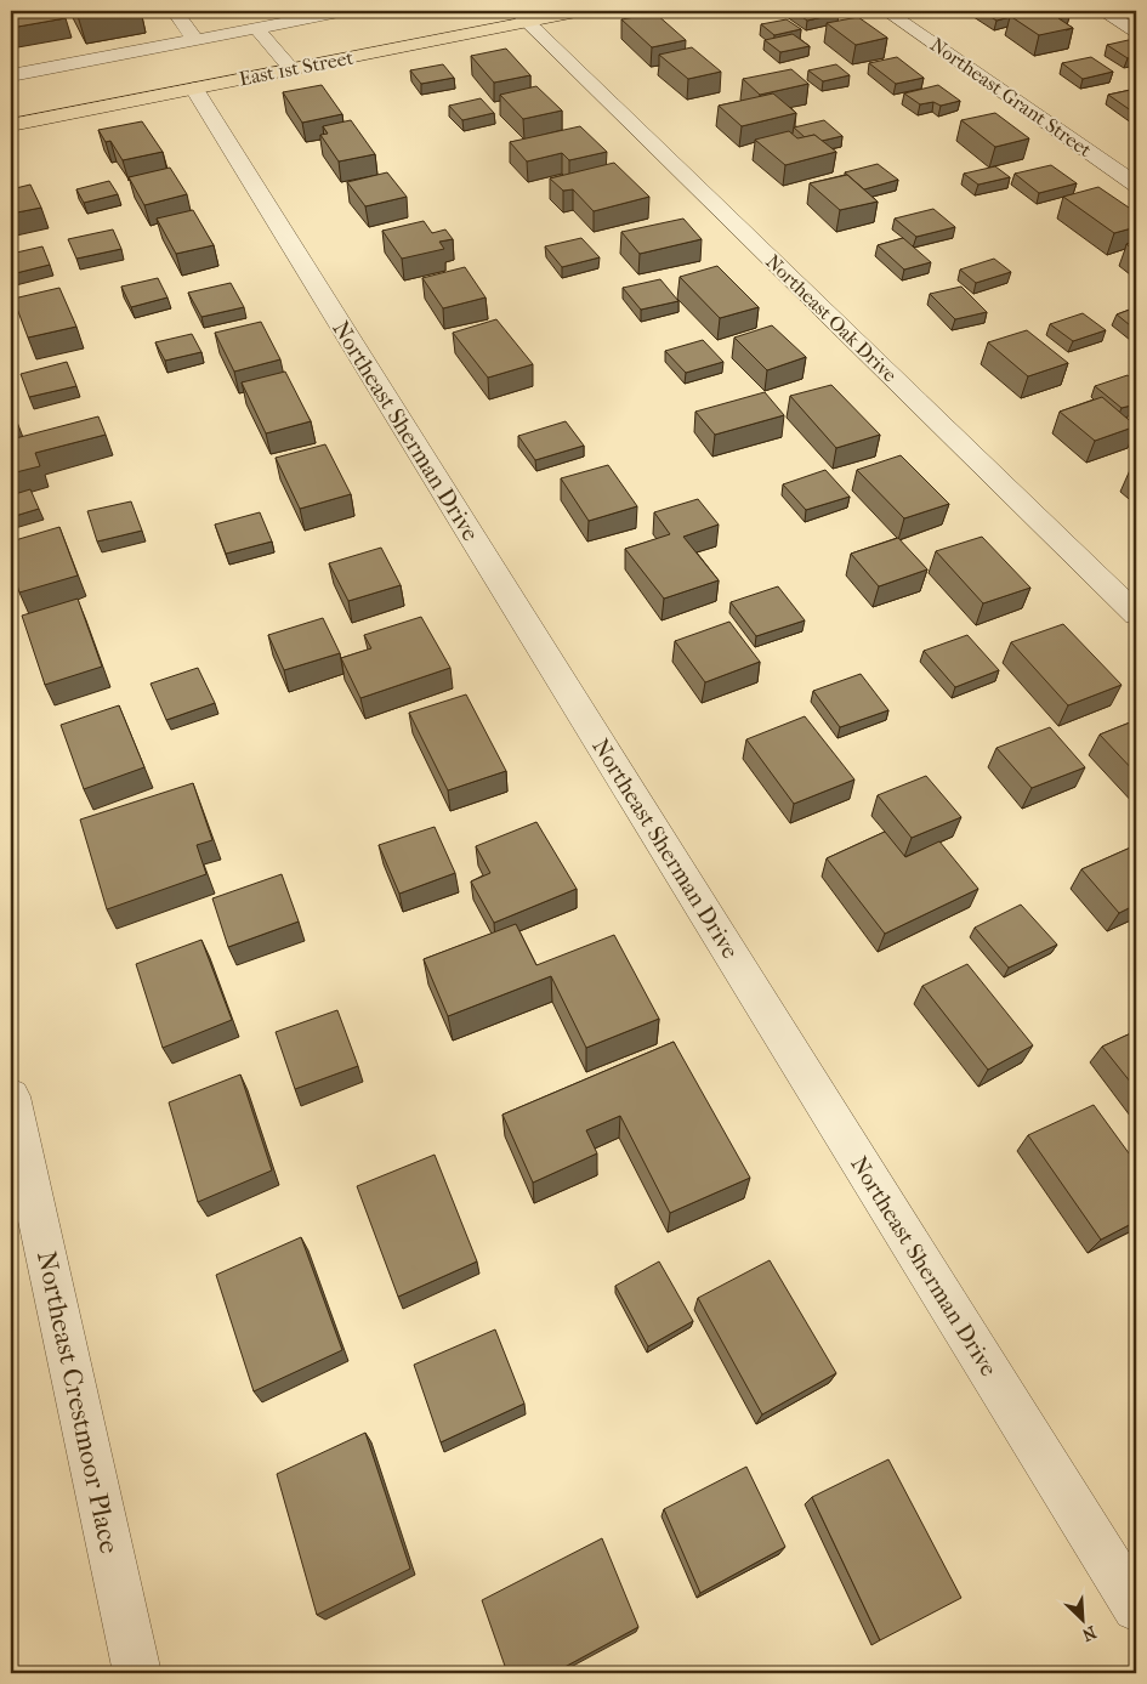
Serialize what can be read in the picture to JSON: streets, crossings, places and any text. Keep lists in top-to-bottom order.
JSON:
{
  "streets": {
    "main road": ["East 1st Street"],
    "street": [
      "Northeast Grant Street",
      "Northeast Oak Drive",
      "Northeast Sherman Drive",
      "Northeast Crestmoor Place"
    ]
  },
  "crossings": [
    ["East 1st Street", "Northeast Oak Drive"],
    ["East 1st Street", "Northeast Sherman Drive"]
  ],
  "north": "bottom right"
}
